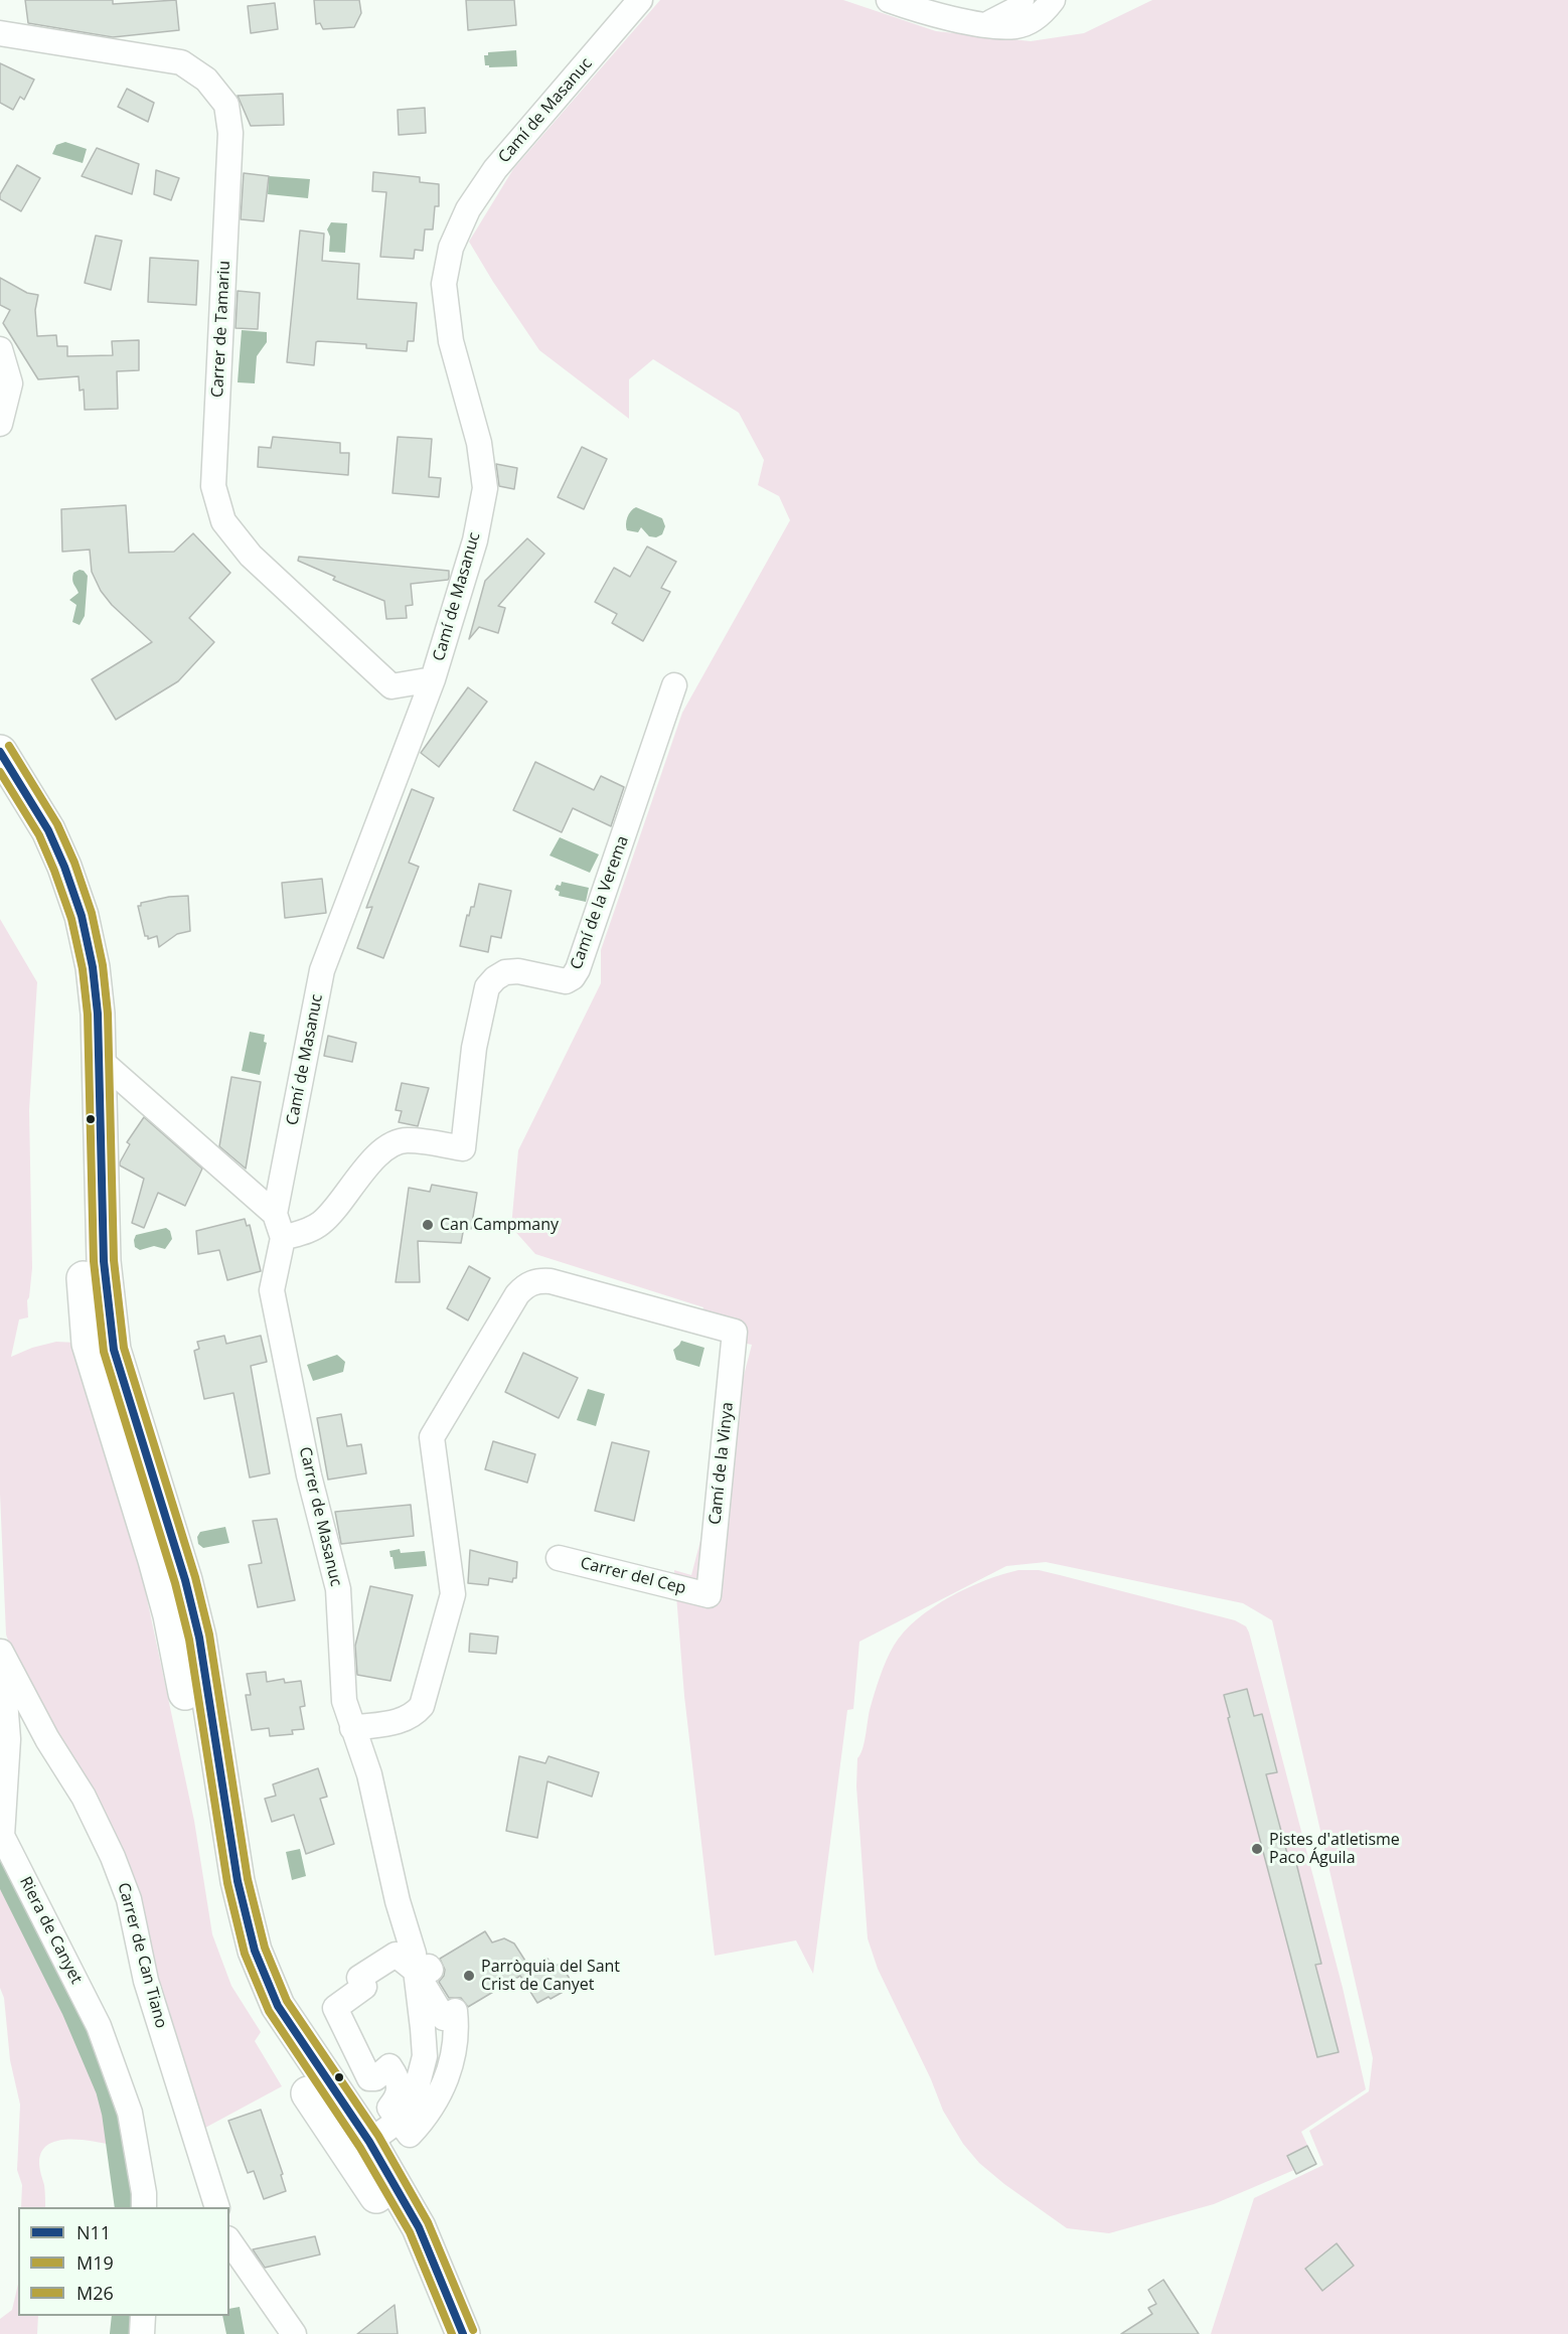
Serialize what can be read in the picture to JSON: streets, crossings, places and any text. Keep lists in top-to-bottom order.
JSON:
{
  "streets": {
    "street": [
      "Camí de Masanuc",
      "Carrer de Tamariu",
      "Camí de la Verema",
      "Camí de la Vinya",
      "Carrer de Masanuc",
      "Carrer del Cep",
      "Riera de Canyet",
      "Carrer de Can Tiano"
    ]
  },
  "crossings": [
    ["Camí de Masanuc", "Carrer de Tamariu"],
    ["Camí de Masanuc", "Camí de la Verema"],
    ["Camí de Masanuc", "Carrer de Masanuc"],
    ["Camí de la Verema", "Carrer de Masanuc"],
    ["Camí de la Vinya", "Carrer de Masanuc"],
    ["Camí de la Vinya", "Carrer del Cep"],
    ["Riera de Canyet", "Carrer de Can Tiano"]
  ],
  "places": ["Can Campmany", "Pistes d'atletisme Paco Águila", "Parròquia del Sant Crist de Canyet"],
  "lines": ["transit line M26", "transit line N11", "transit line M19"],
  "legend": ["N11", "M19", "M26"]
}
